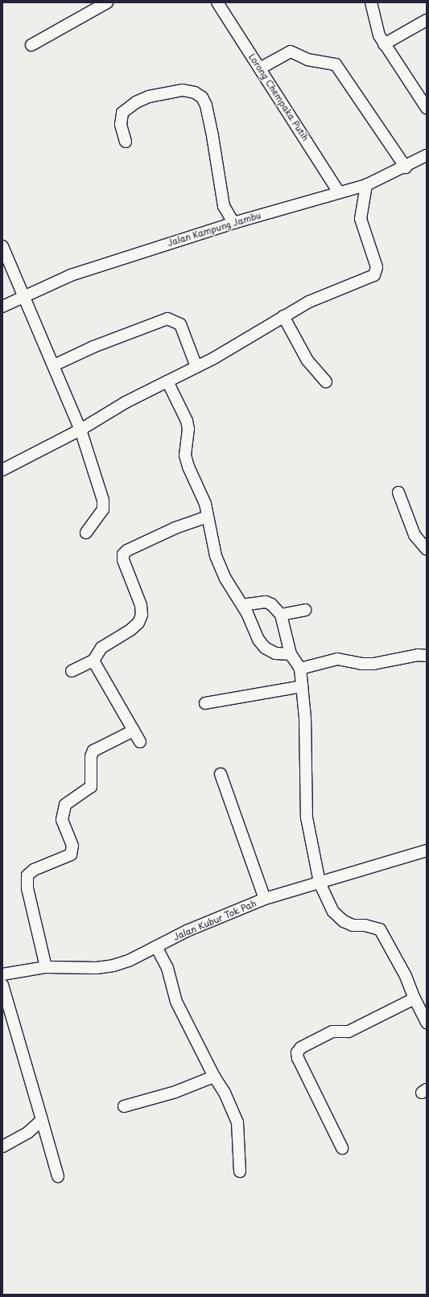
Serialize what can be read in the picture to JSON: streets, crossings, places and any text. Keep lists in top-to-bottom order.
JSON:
{
  "streets": {
    "street": ["Lorong Chempaka Putih", "Jalan Kampung Jambu", "Jalan Kubur Tok Pah"]
  },
  "crossings": [
    ["Lorong Chempaka Putih", "Jalan Kampung Jambu"]
  ]
}
